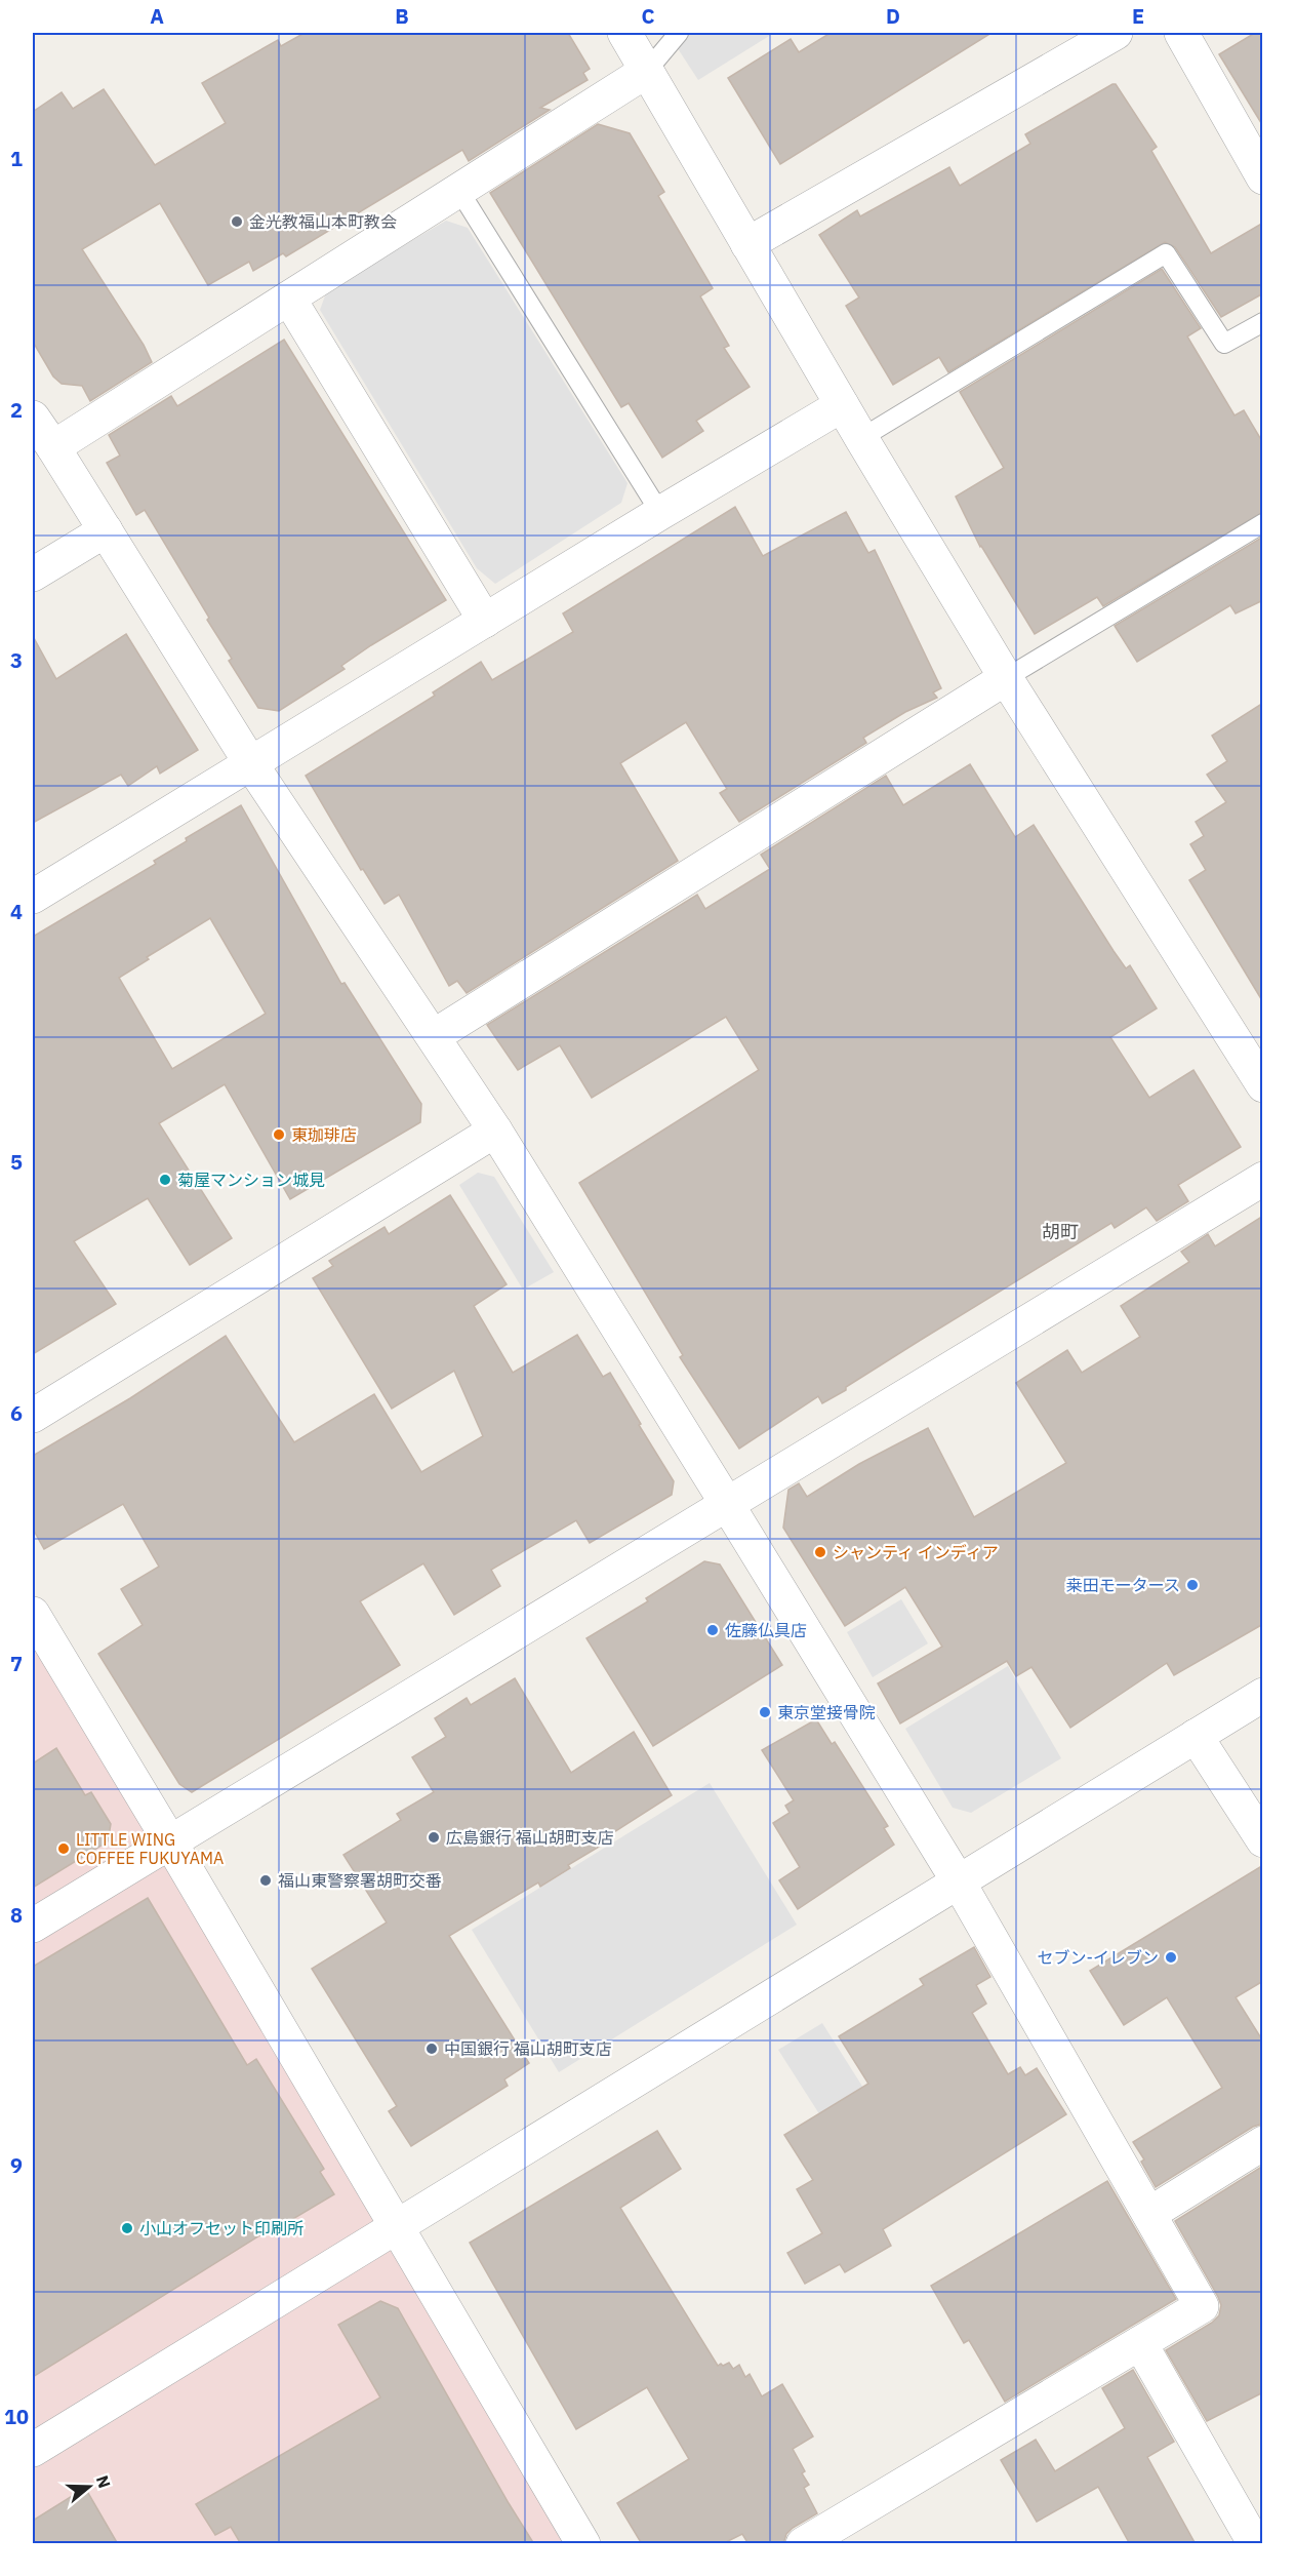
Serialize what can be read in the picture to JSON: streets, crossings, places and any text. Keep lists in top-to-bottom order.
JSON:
{
  "districts": ["胡町"],
  "places": [
    "金光教福山本町教会",
    "東珈琲店",
    "菊屋マンション城見",
    "シャンティ インディア",
    "桒田モータース",
    "佐藤仏具店",
    "東京堂接骨院",
    "広島銀行 福山胡町支店",
    "LITTLE WING COFFEE FUKUYAMA",
    "福山東警察署胡町交番",
    "セブン-イレブン",
    "中国銀行 福山胡町支店",
    "小山オフセット印刷所"
  ],
  "north": "right",
  "grid": {
    "columns": [
      "A",
      "B",
      "C",
      "D",
      "E"
    ],
    "rows": [
      "1",
      "2",
      "3",
      "4",
      "5",
      "6",
      "7",
      "8",
      "9",
      "10"
    ]
  }
}
